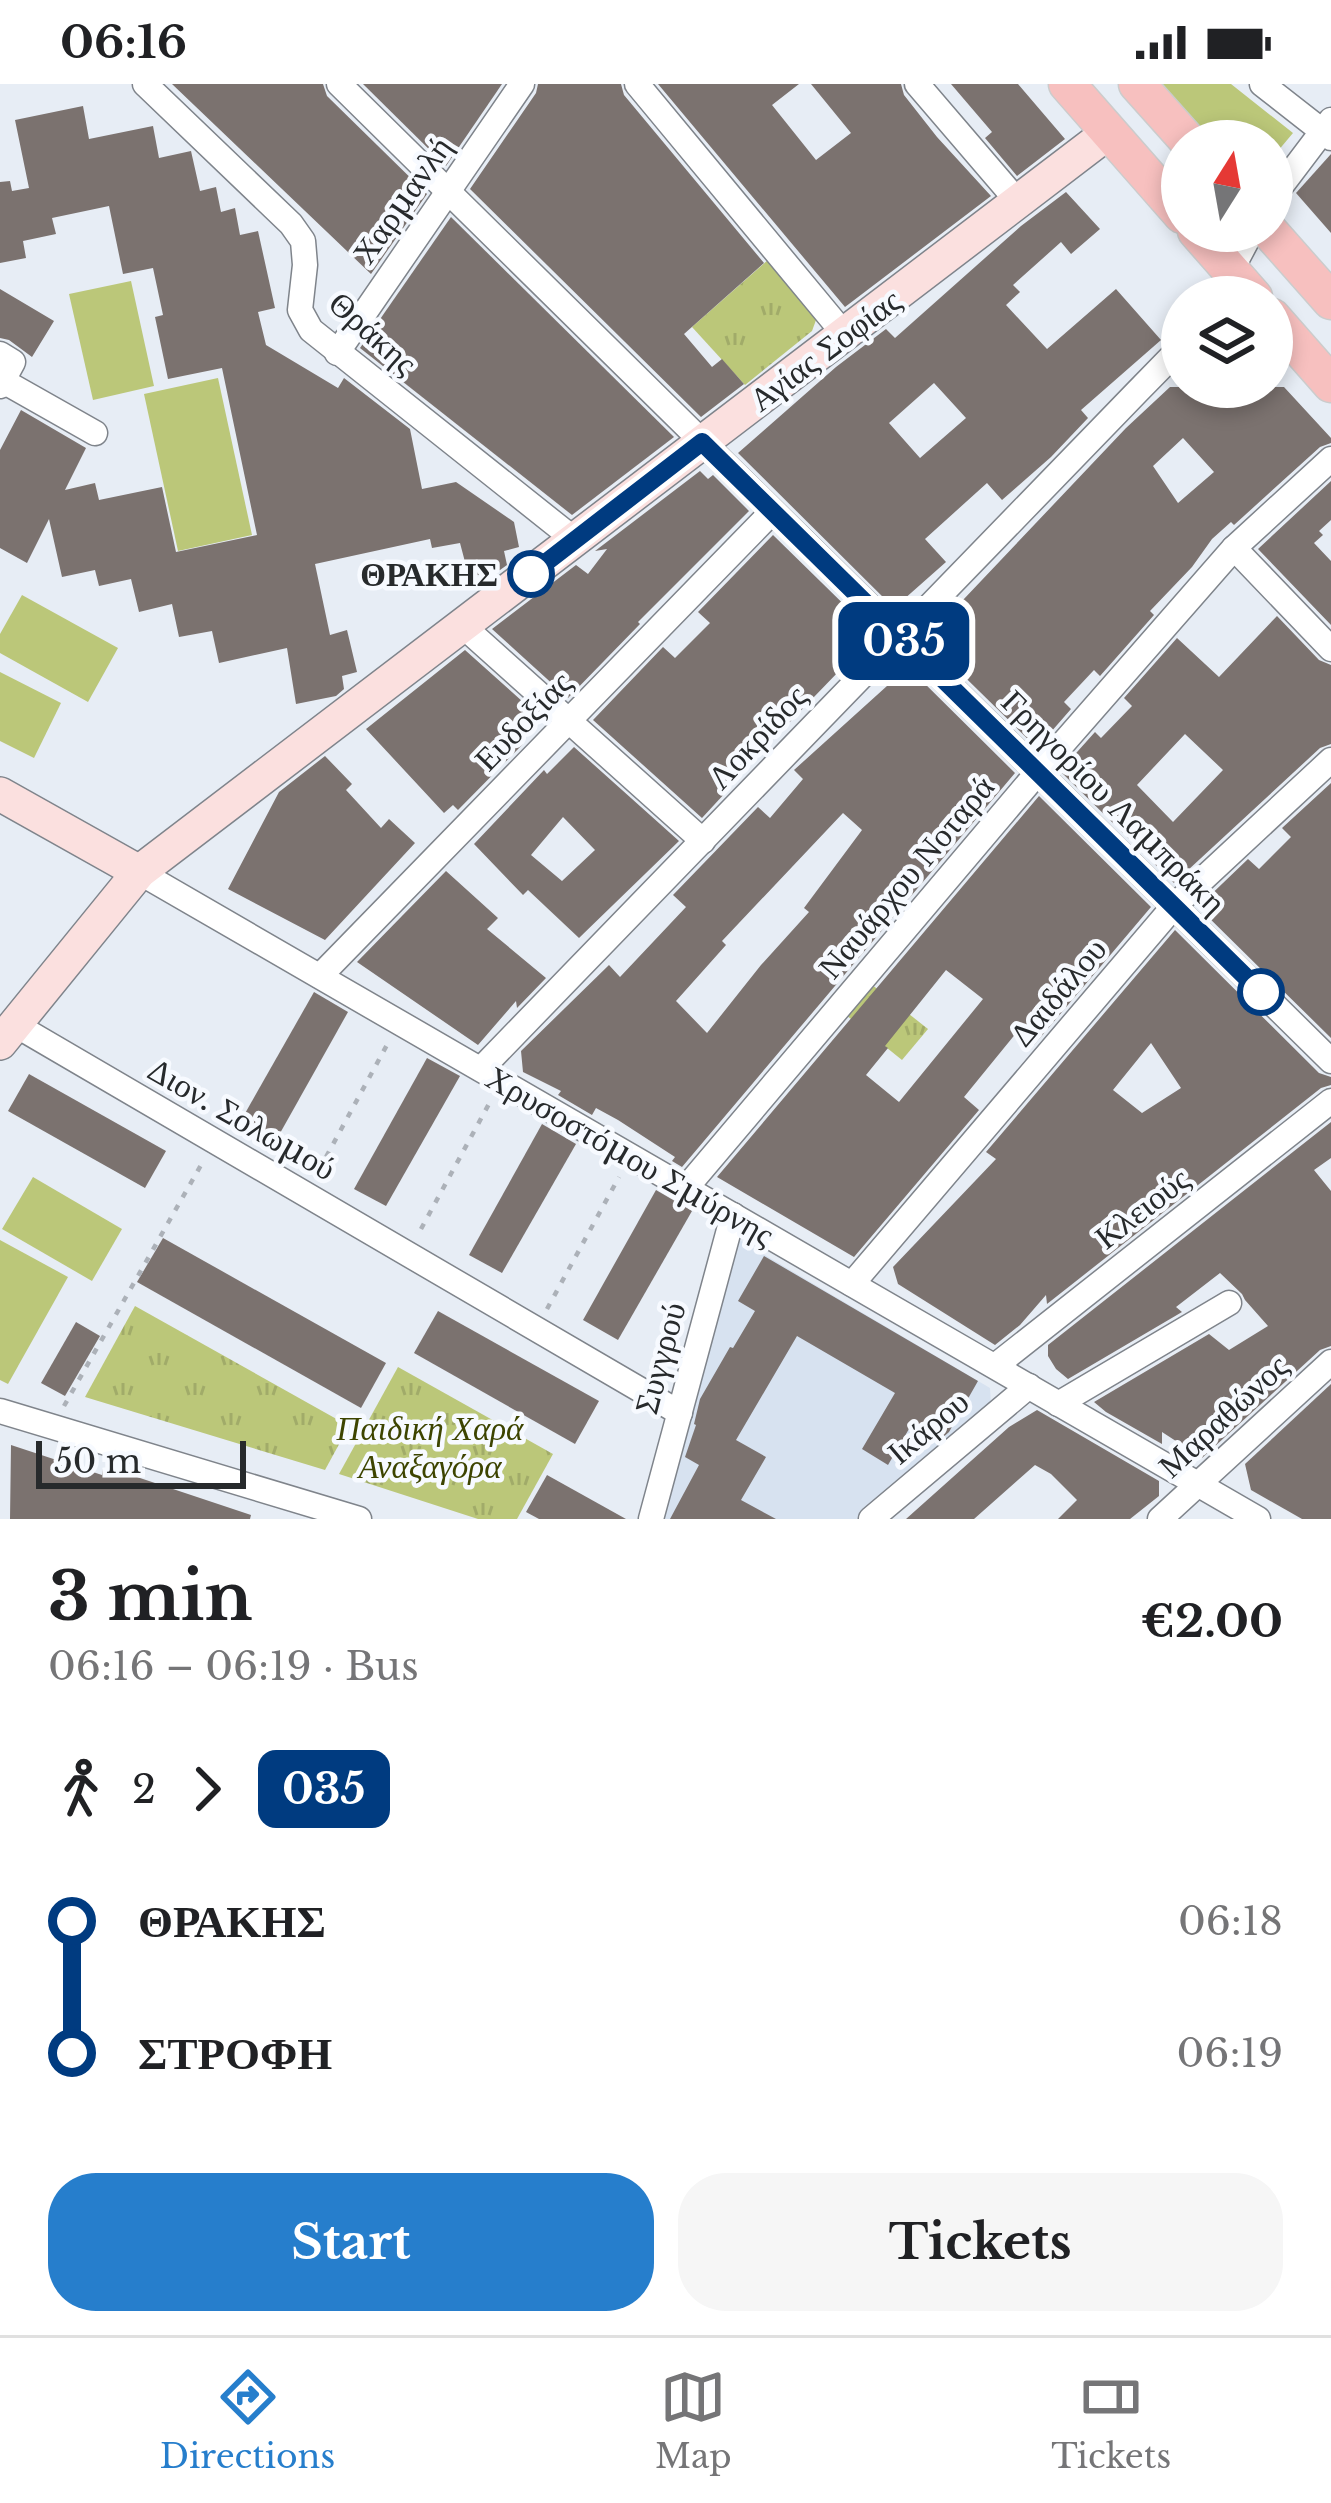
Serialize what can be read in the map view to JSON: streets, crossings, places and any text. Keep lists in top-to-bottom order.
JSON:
{
  "streets": {
    "street": [
      "Χαρμανλή",
      "Θράκης",
      "Αγίας Σοφίας",
      "Ευδοξίας",
      "Λοκρίδος",
      "Γρηγορίου Λαμπράκη",
      "Ναυάρχου Νοταρά",
      "Δαιδάλου",
      "Διον. Σολωμού",
      "Χρυσοστόμου Σμύρνης",
      "Κλειούς",
      "Συγγρού",
      "Μαραθώνος",
      "Ικάρου"
    ]
  },
  "crossings": [
    ["Χαρμανλή", "Θράκης"],
    ["Χαρμανλή", "Γρηγορίου Λαμπράκη"],
    ["Θράκης", "Αγίας Σοφίας"],
    ["Αγίας Σοφίας", "Γρηγορίου Λαμπράκη"],
    ["Αγίας Σοφίας", "Διον. Σολωμού"],
    ["Αγίας Σοφίας", "Χρυσοστόμου Σμύρνης"],
    ["Ευδοξίας", "Γρηγορίου Λαμπράκη"],
    ["Ευδοξίας", "Χρυσοστόμου Σμύρνης"],
    ["Λοκρίδος", "Γρηγορίου Λαμπράκη"],
    ["Λοκρίδος", "Χρυσοστόμου Σμύρνης"],
    ["Γρηγορίου Λαμπράκη", "Ναυάρχου Νοταρά"],
    ["Γρηγορίου Λαμπράκη", "Δαιδάλου"],
    ["Ναυάρχου Νοταρά", "Χρυσοστόμου Σμύρνης"],
    ["Δαιδάλου", "Χρυσοστόμου Σμύρνης"],
    ["Διον. Σολωμού", "Συγγρού"],
    ["Χρυσοστόμου Σμύρνης", "Κλειούς"],
    ["Χρυσοστόμου Σμύρνης", "Συγγρού"],
    ["Χρυσοστόμου Σμύρνης", "Μαραθώνος"],
    ["Χρυσοστόμου Σμύρνης", "Ικάρου"]
  ],
  "parks": ["Παιδική Χαρά Αναξαγόρα"],
  "places": ["ΘΡΑΚΗΣ"],
  "lines": ["bus line 035"],
  "scale_bar": "50 m",
  "north": "top",
  "page": {
    "status": "06:16",
    "on_map": "035",
    "scale": "50 m",
    "heading": ["3 min", "06:16 – 06:19 · Bus", "€2.00"],
    "legs": ["2", "035"],
    "list": [
      {
        "name": "ΘΡΑΚΗΣ",
        "value": "06:18"
      },
      {
        "name": "ΣΤΡΟΦΗ",
        "value": "06:19"
      }
    ],
    "buttons": ["Start", "Tickets"],
    "tabs": ["Directions", "Map", "Tickets"]
  }
}
